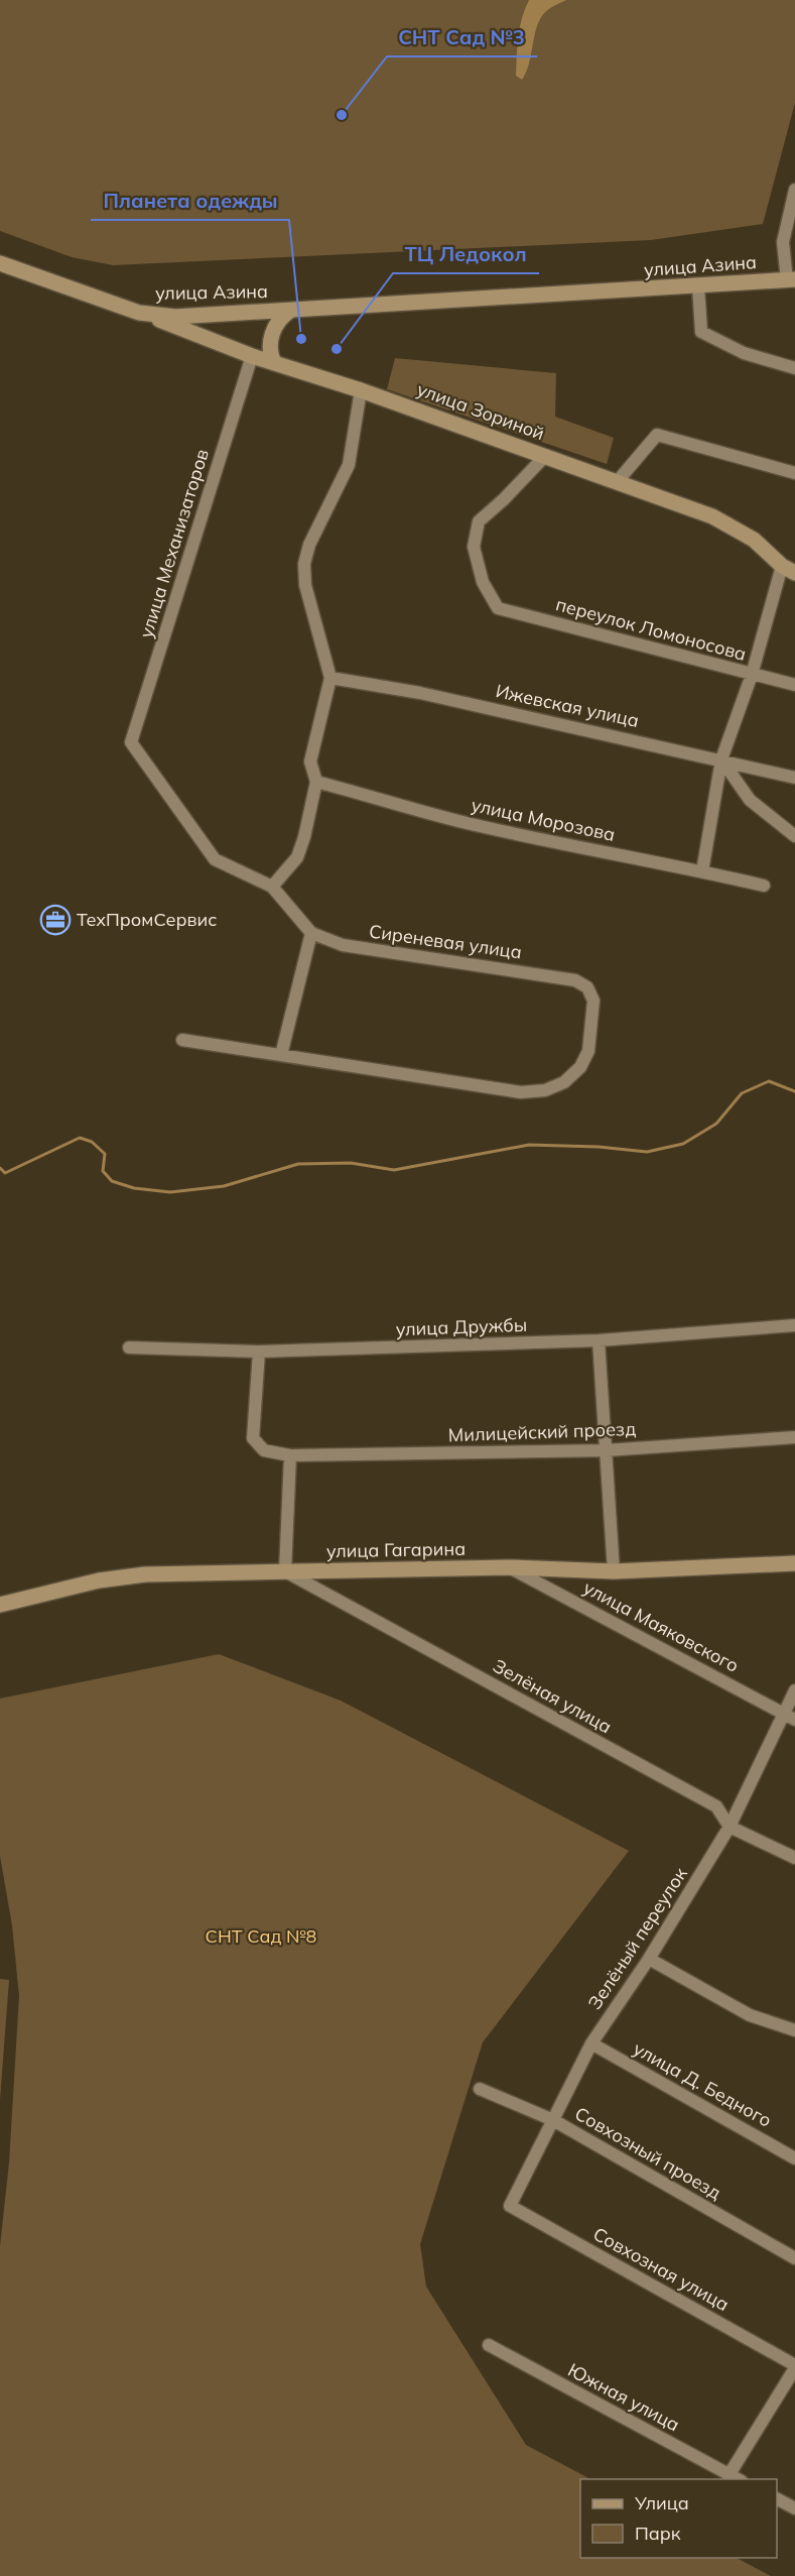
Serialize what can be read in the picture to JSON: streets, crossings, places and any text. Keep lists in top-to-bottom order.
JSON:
{
  "streets": {
    "main road": ["улица Азина", "улица Зориной", "улица Гагарина"],
    "street": [
      "улица Механизаторов",
      "переулок Ломоносова",
      "Ижевская улица",
      "улица Морозова",
      "Сиреневая улица",
      "улица Дружбы",
      "Милицейский проезд",
      "улица Маяковского",
      "Зелёная улица",
      "Зелёный переулок",
      "улица Д. Бедного",
      "Совхозный проезд",
      "Совхозная улица",
      "Южная улица"
    ]
  },
  "crossings": [
    ["улица Азина", "улица Зориной"],
    ["улица Зориной", "улица Механизаторов"],
    ["улица Зориной", "переулок Ломоносова"],
    ["улица Дружбы", "Милицейский проезд"],
    ["улица Гагарина", "улица Маяковского"],
    ["улица Гагарина", "Зелёная улица"],
    ["улица Маяковского", "Зелёный переулок"],
    ["Зелёная улица", "Зелёный переулок"],
    ["Зелёный переулок", "улица Д. Бедного"],
    ["Зелёный переулок", "Совхозный проезд"],
    ["Зелёный переулок", "Совхозная улица"]
  ],
  "parks": ["СНТ Сад №8"],
  "places": {
    "other": ["СНТ Сад №3", "Планета одежды", "ТЦ Ледокол"],
    "office": ["ТехПромСервис"]
  },
  "legend": ["Улица", "Парк"]
}
